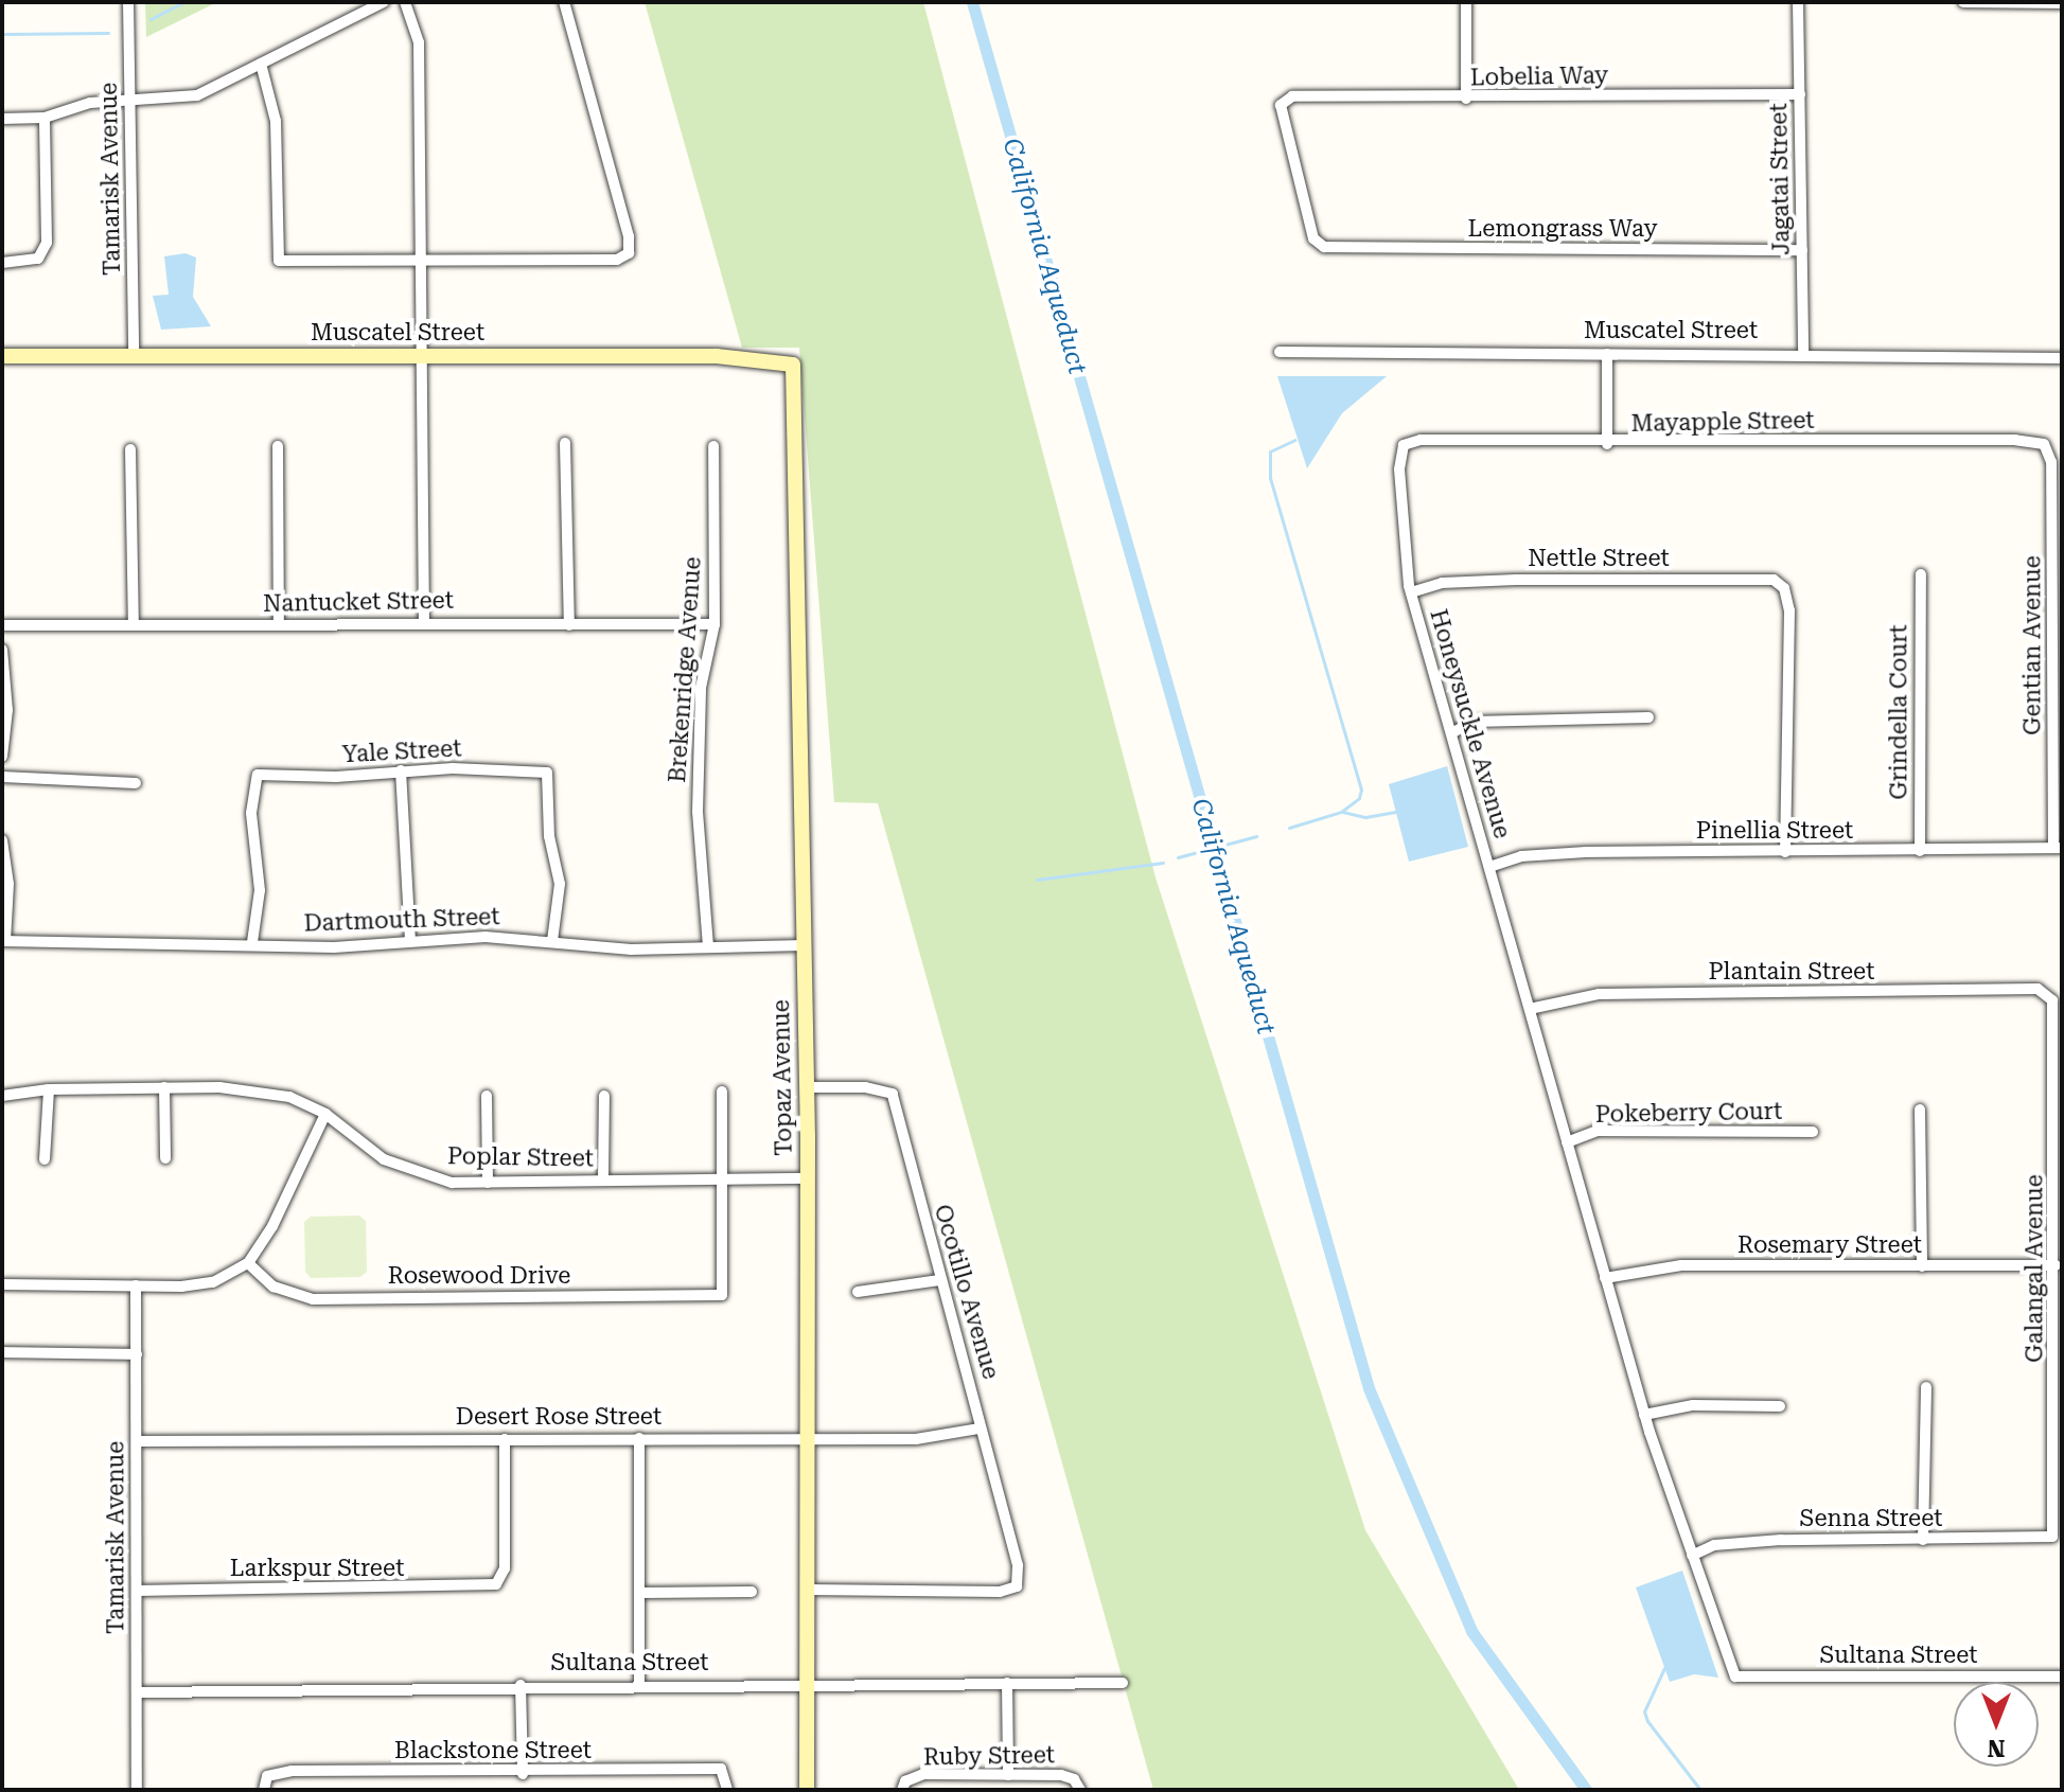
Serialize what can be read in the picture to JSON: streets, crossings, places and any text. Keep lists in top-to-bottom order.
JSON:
{
  "streets": {
    "street": [
      "Lobelia Way",
      "Tamarisk Avenue",
      "Jagatai Street",
      "Lemongrass Way",
      "Muscatel Street",
      "Mayapple Street",
      "Nettle Street",
      "Nantucket Street",
      "Gentian Avenue",
      "Brekenridge Avenue",
      "Grindella Court",
      "Honeysuckle Avenue",
      "Yale Street",
      "Pinellia Street",
      "Dartmouth Street",
      "Plantain Street",
      "Topaz Avenue",
      "Pokeberry Court",
      "Poplar Street",
      "Rosemary Street",
      "Galangal Avenue",
      "Rosewood Drive",
      "Ocotillo Avenue",
      "Desert Rose Street",
      "Senna Street",
      "Larkspur Street",
      "Sultana Street",
      "Blackstone Street",
      "Ruby Street"
    ]
  },
  "crossings": [
    ["Lobelia Way", "Jagatai Street"],
    ["Lobelia Way", "Lemongrass Way"],
    ["Tamarisk Avenue", "Muscatel Street"],
    ["Tamarisk Avenue", "Desert Rose Street"],
    ["Tamarisk Avenue", "Larkspur Street"],
    ["Tamarisk Avenue", "Sultana Street"],
    ["Jagatai Street", "Lemongrass Way"],
    ["Jagatai Street", "Muscatel Street"],
    ["Muscatel Street", "Topaz Avenue"],
    ["Mayapple Street", "Gentian Avenue"],
    ["Mayapple Street", "Honeysuckle Avenue"],
    ["Nettle Street", "Honeysuckle Avenue"],
    ["Nettle Street", "Pinellia Street"],
    ["Nantucket Street", "Brekenridge Avenue"],
    ["Gentian Avenue", "Pinellia Street"],
    ["Brekenridge Avenue", "Dartmouth Street"],
    ["Grindella Court", "Pinellia Street"],
    ["Honeysuckle Avenue", "Pinellia Street"],
    ["Honeysuckle Avenue", "Plantain Street"],
    ["Honeysuckle Avenue", "Pokeberry Court"],
    ["Honeysuckle Avenue", "Rosemary Street"],
    ["Honeysuckle Avenue", "Senna Street"],
    ["Honeysuckle Avenue", "Sultana Street"],
    ["Yale Street", "Dartmouth Street"],
    ["Dartmouth Street", "Topaz Avenue"],
    ["Plantain Street", "Galangal Avenue"],
    ["Topaz Avenue", "Poplar Street"],
    ["Topaz Avenue", "Ocotillo Avenue"],
    ["Topaz Avenue", "Desert Rose Street"],
    ["Topaz Avenue", "Sultana Street"],
    ["Poplar Street", "Rosewood Drive"],
    ["Rosemary Street", "Galangal Avenue"],
    ["Galangal Avenue", "Senna Street"],
    ["Ocotillo Avenue", "Desert Rose Street"],
    ["Desert Rose Street", "Larkspur Street"]
  ],
  "water": ["California Aqueduct"],
  "north": "bottom"
}
